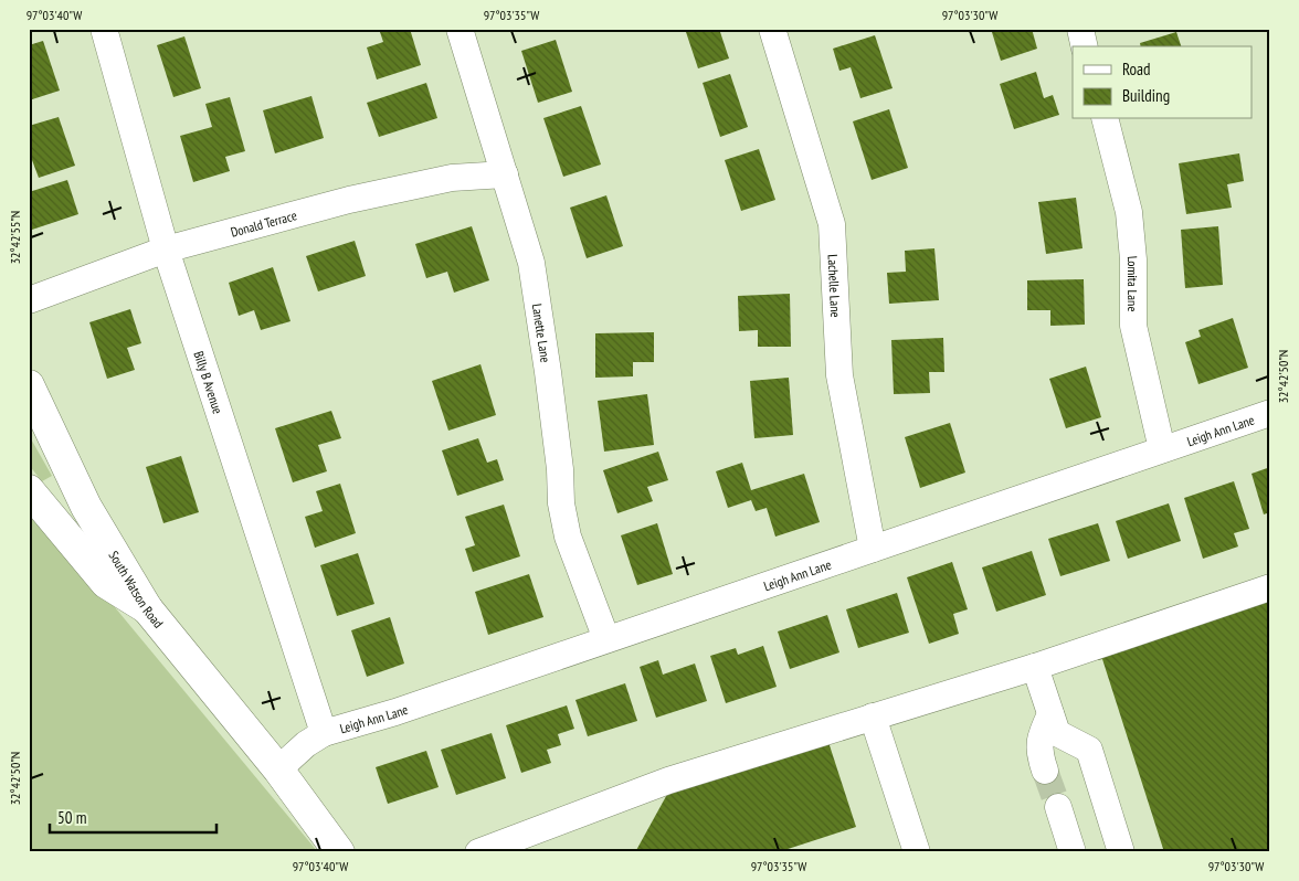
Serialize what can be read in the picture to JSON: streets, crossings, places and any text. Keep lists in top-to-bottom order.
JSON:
{
  "streets": {
    "main road": ["South Watson Road"],
    "street": [
      "Donald Terrace",
      "Lomita Lane",
      "Lachelle Lane",
      "Lanette Lane",
      "Billy B Avenue",
      "Leigh Ann Lane"
    ]
  },
  "crossings": [
    ["Donald Terrace", "Lanette Lane"],
    ["Donald Terrace", "Billy B Avenue"],
    ["Lomita Lane", "Leigh Ann Lane"],
    ["Lachelle Lane", "Leigh Ann Lane"],
    ["Lanette Lane", "Leigh Ann Lane"],
    ["Billy B Avenue", "Leigh Ann Lane"]
  ],
  "legend": ["Road", "Building"],
  "scale_bar": "50 m",
  "coordinates": [
    "97°03'40\"W",
    "97°03'35\"W",
    "97°03'30\"W",
    "32°42'55\"N",
    "32°42'50\"N"
  ]
}
